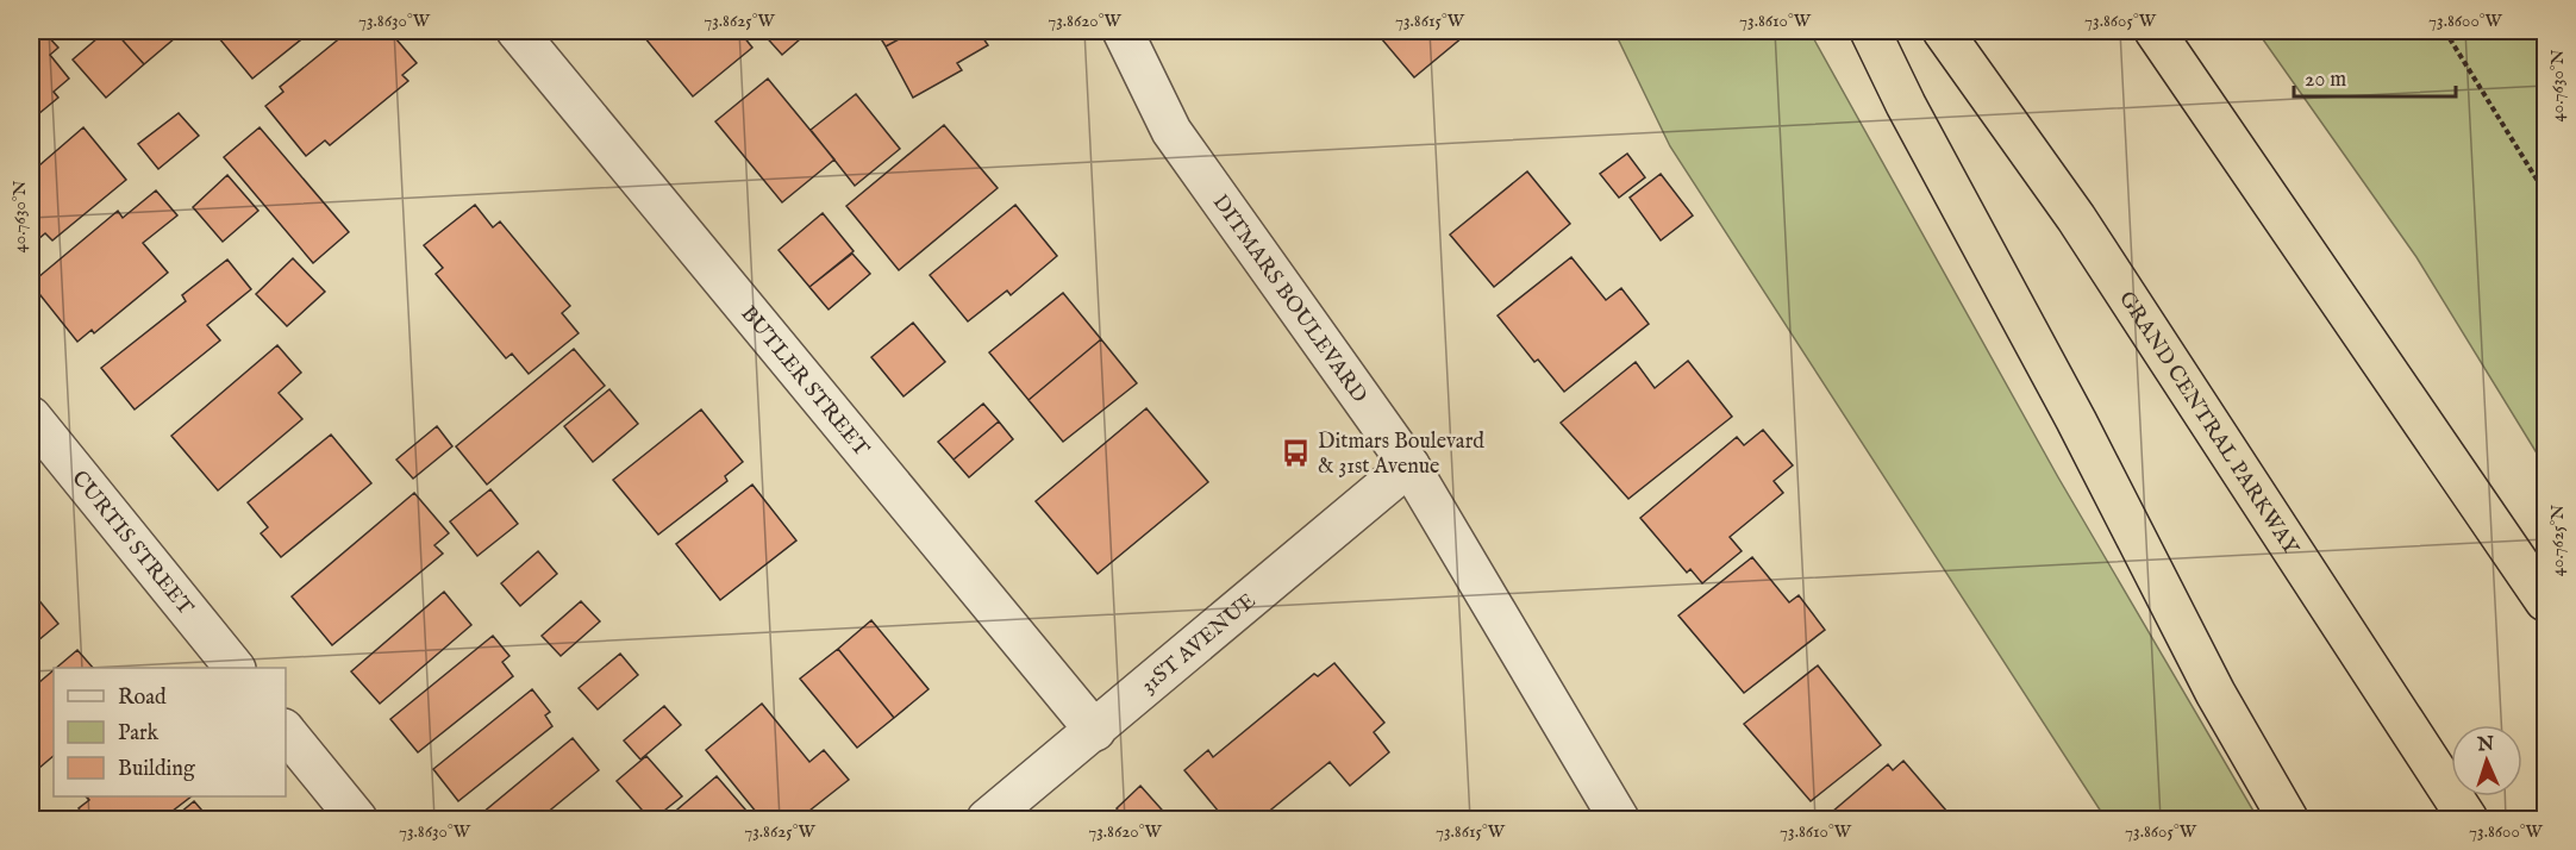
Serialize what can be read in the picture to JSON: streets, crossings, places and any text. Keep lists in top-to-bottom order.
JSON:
{
  "streets": {
    "highway": ["GRAND CENTRAL PARKWAY"],
    "street": [
      "DITMARS BOULEVARD",
      "BUTLER STREET",
      "CURTIS STREET",
      "31ST AVENUE"
    ]
  },
  "crossings": [
    ["DITMARS BOULEVARD", "31ST AVENUE"],
    ["BUTLER STREET", "31ST AVENUE"]
  ],
  "places": {
    "bus stop": ["Ditmars Boulevard & 31st Avenue"]
  },
  "legend": ["Road", "Park", "Building"],
  "scale_bar": "20 m",
  "north": "top",
  "coordinates": [
    "73.8630°W",
    "73.8625°W",
    "73.8620°W",
    "73.8615°W",
    "73.8610°W",
    "73.8605°W",
    "73.8600°W",
    "40.7630°N",
    "40.7625°N"
  ]
}
